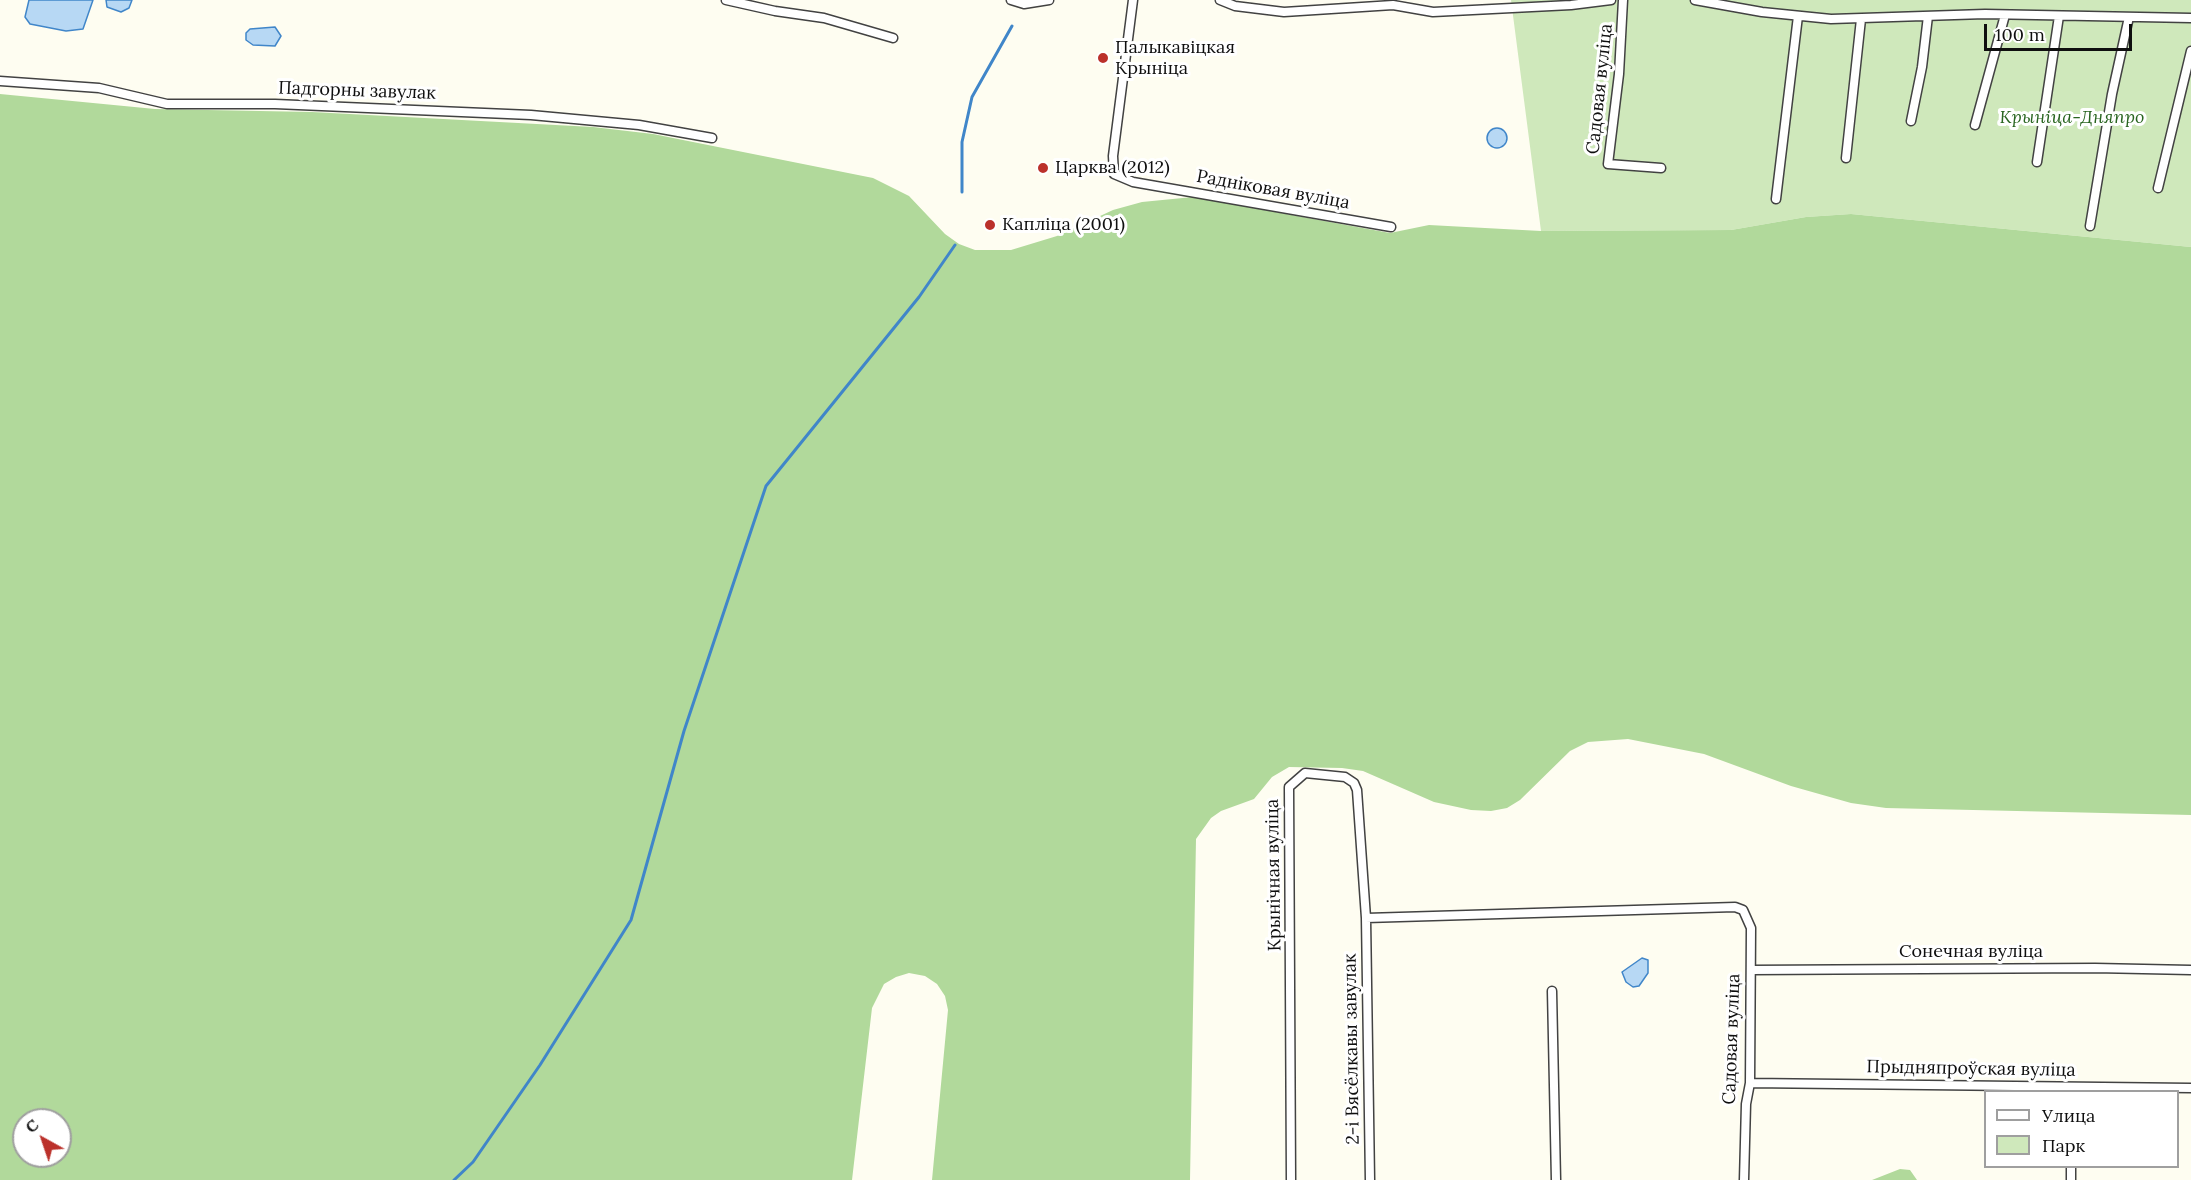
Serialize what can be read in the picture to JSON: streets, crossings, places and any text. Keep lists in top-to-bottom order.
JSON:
{
  "streets": {
    "street": [
      "Садовая вуліца",
      "Падгорны завулак",
      "Радніковая вуліца",
      "Крынічная вуліца",
      "Сонечная вуліца",
      "2-і Вясёлкавы завулак",
      "Прыдняпроўская вуліца"
    ]
  },
  "crossings": [
    ["Садовая вуліца", "Крынічная вуліца"],
    ["Садовая вуліца", "Сонечная вуліца"],
    ["Садовая вуліца", "2-і Вясёлкавы завулак"],
    ["Садовая вуліца", "Прыдняпроўская вуліца"],
    ["Крынічная вуліца", "2-і Вясёлкавы завулак"]
  ],
  "parks": ["Крыніца-Дняпро"],
  "places": ["Палыкавіцкая Крыніца", "Царква (2012)", "Капліца (2001)"],
  "legend": ["Улица", "Парк"],
  "scale_bar": "100 m",
  "north": "top left"
}
